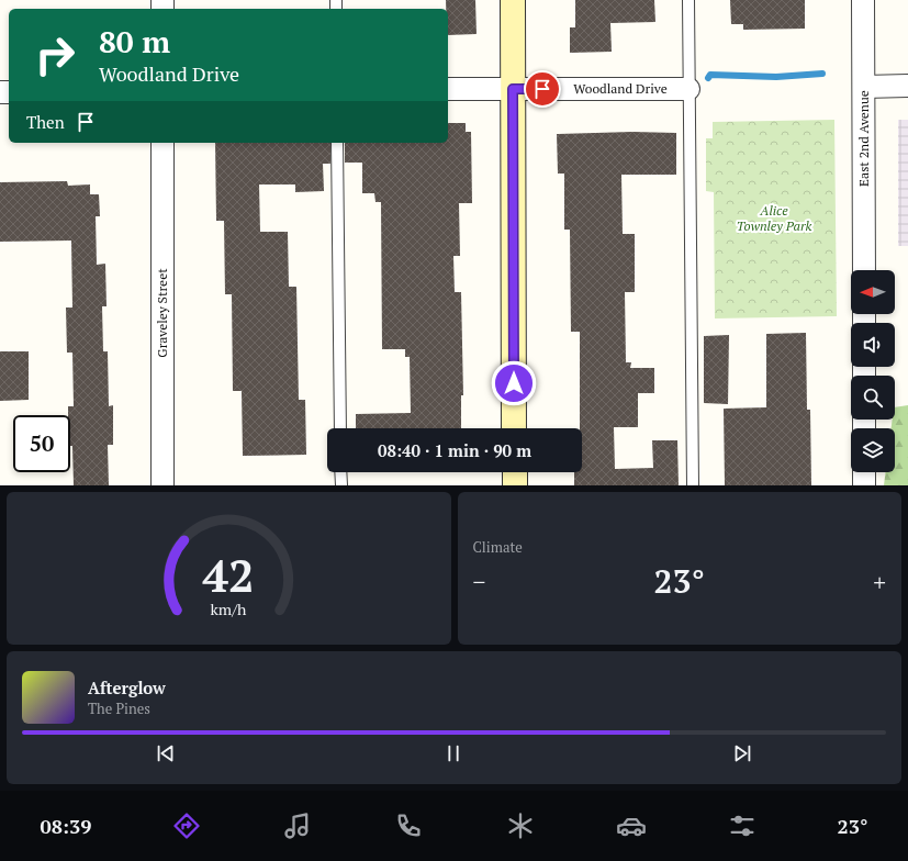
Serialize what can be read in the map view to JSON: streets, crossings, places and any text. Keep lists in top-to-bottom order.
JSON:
{
  "streets": {
    "street": ["Woodland Drive", "East 2nd Avenue", "Graveley Street"]
  },
  "parks": ["Alice Townley Park"],
  "north": "left",
  "page": {
    "turn": ["80 m", "Woodland Drive"],
    "then": "Then",
    "limit": "50",
    "trip": "08:40 · 1 min · 90 m",
    "tile": "Climate",
    "heat": ["−", "23°", "+"],
    "song": ["Afterglow", "The Pines"],
    "tabs": ["08:39", "23°"],
    "gauge": ["42", "km/h"]
  }
}
